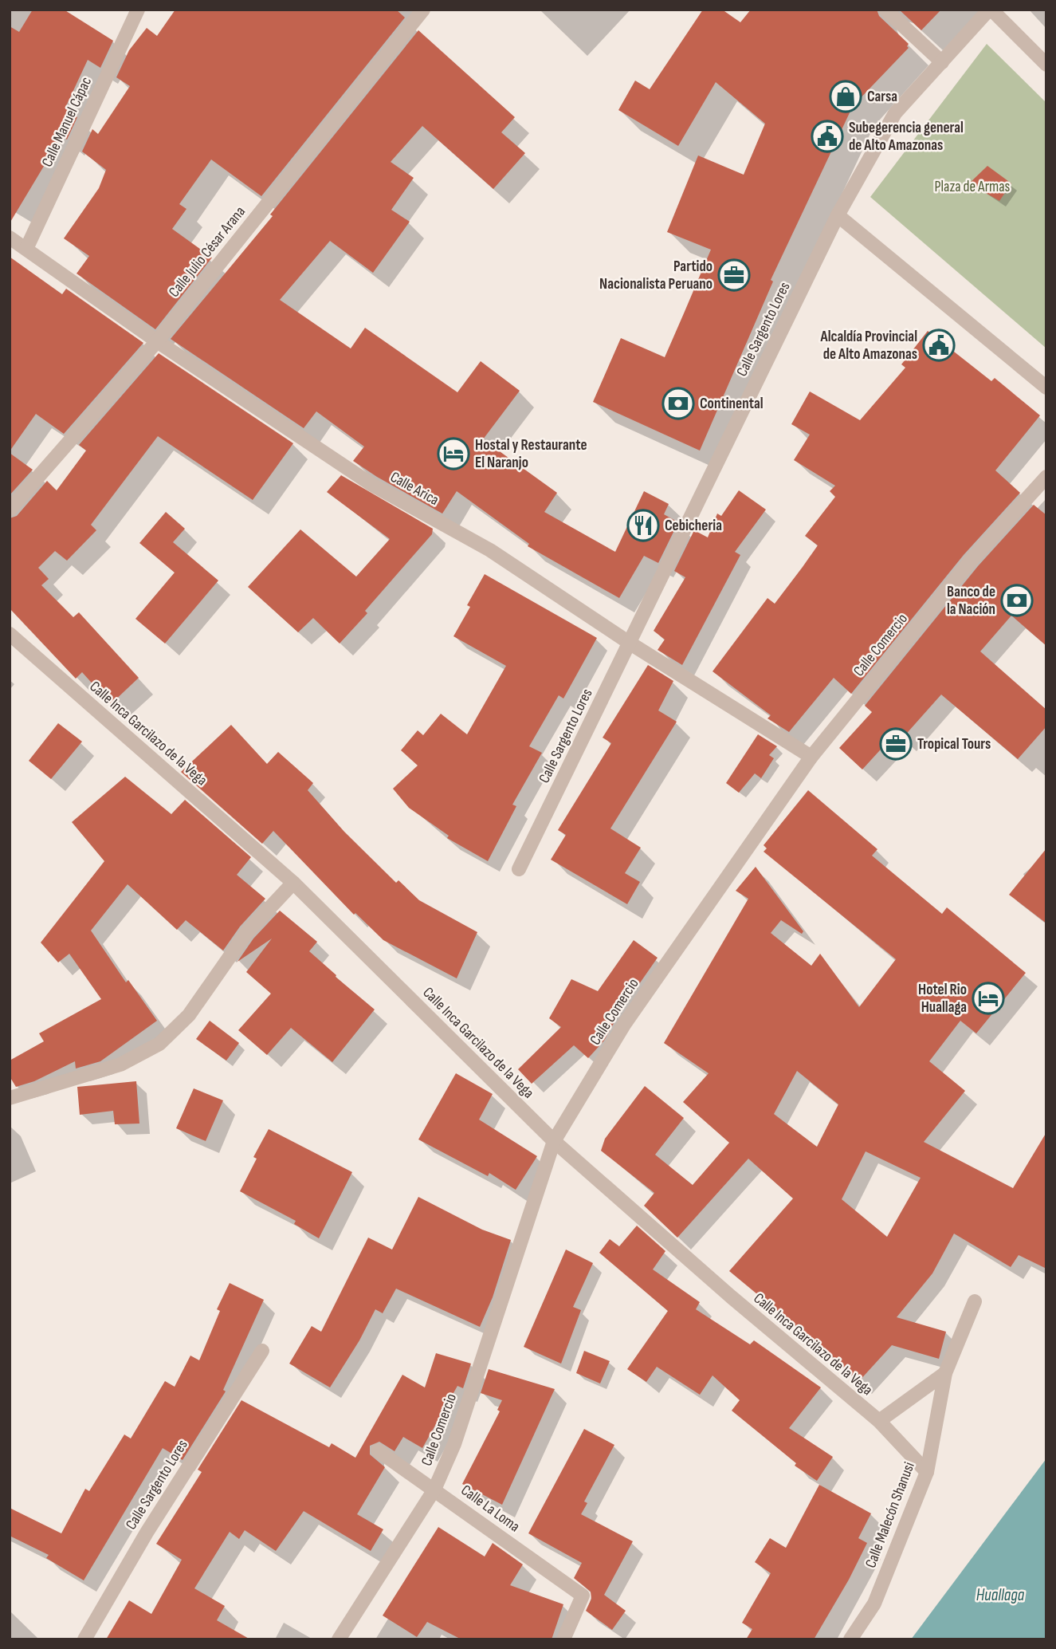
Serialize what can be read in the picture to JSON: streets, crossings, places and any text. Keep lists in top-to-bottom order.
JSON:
{
  "streets": {
    "street": [
      "Calle Manuel Cápac",
      "Calle Julio César Arana",
      "Calle Sargento Lores",
      "Calle Arica",
      "Calle Comercio",
      "Calle Inca Garcilazo de la Vega",
      "Calle La Loma",
      "Calle Malecón Shanusi"
    ]
  },
  "crossings": [
    ["Calle Manuel Cápac", "Calle Arica"],
    ["Calle Julio César Arana", "Calle Arica"],
    ["Calle Sargento Lores", "Calle Arica"],
    ["Calle Arica", "Calle Comercio"],
    ["Calle Comercio", "Calle Inca Garcilazo de la Vega"],
    ["Calle Comercio", "Calle La Loma"],
    ["Calle Inca Garcilazo de la Vega", "Calle Malecón Shanusi"]
  ],
  "water": ["Huallaga"],
  "parks": ["Plaza de Armas"],
  "places": {
    "shop": ["Carsa"],
    "public building": ["Subegerencia general de Alto Amazonas", "Alcaldía Provincial de Alto Amazonas"],
    "office": ["Partido Nacionalista Peruano", "Tropical Tours"],
    "bank": ["Continental", "Banco de la Nación"],
    "hotel": ["Hostal y Restaurante El Naranjo", "Hotel Rio Huallaga"],
    "restaurant": ["Cebicheria"]
  }
}
